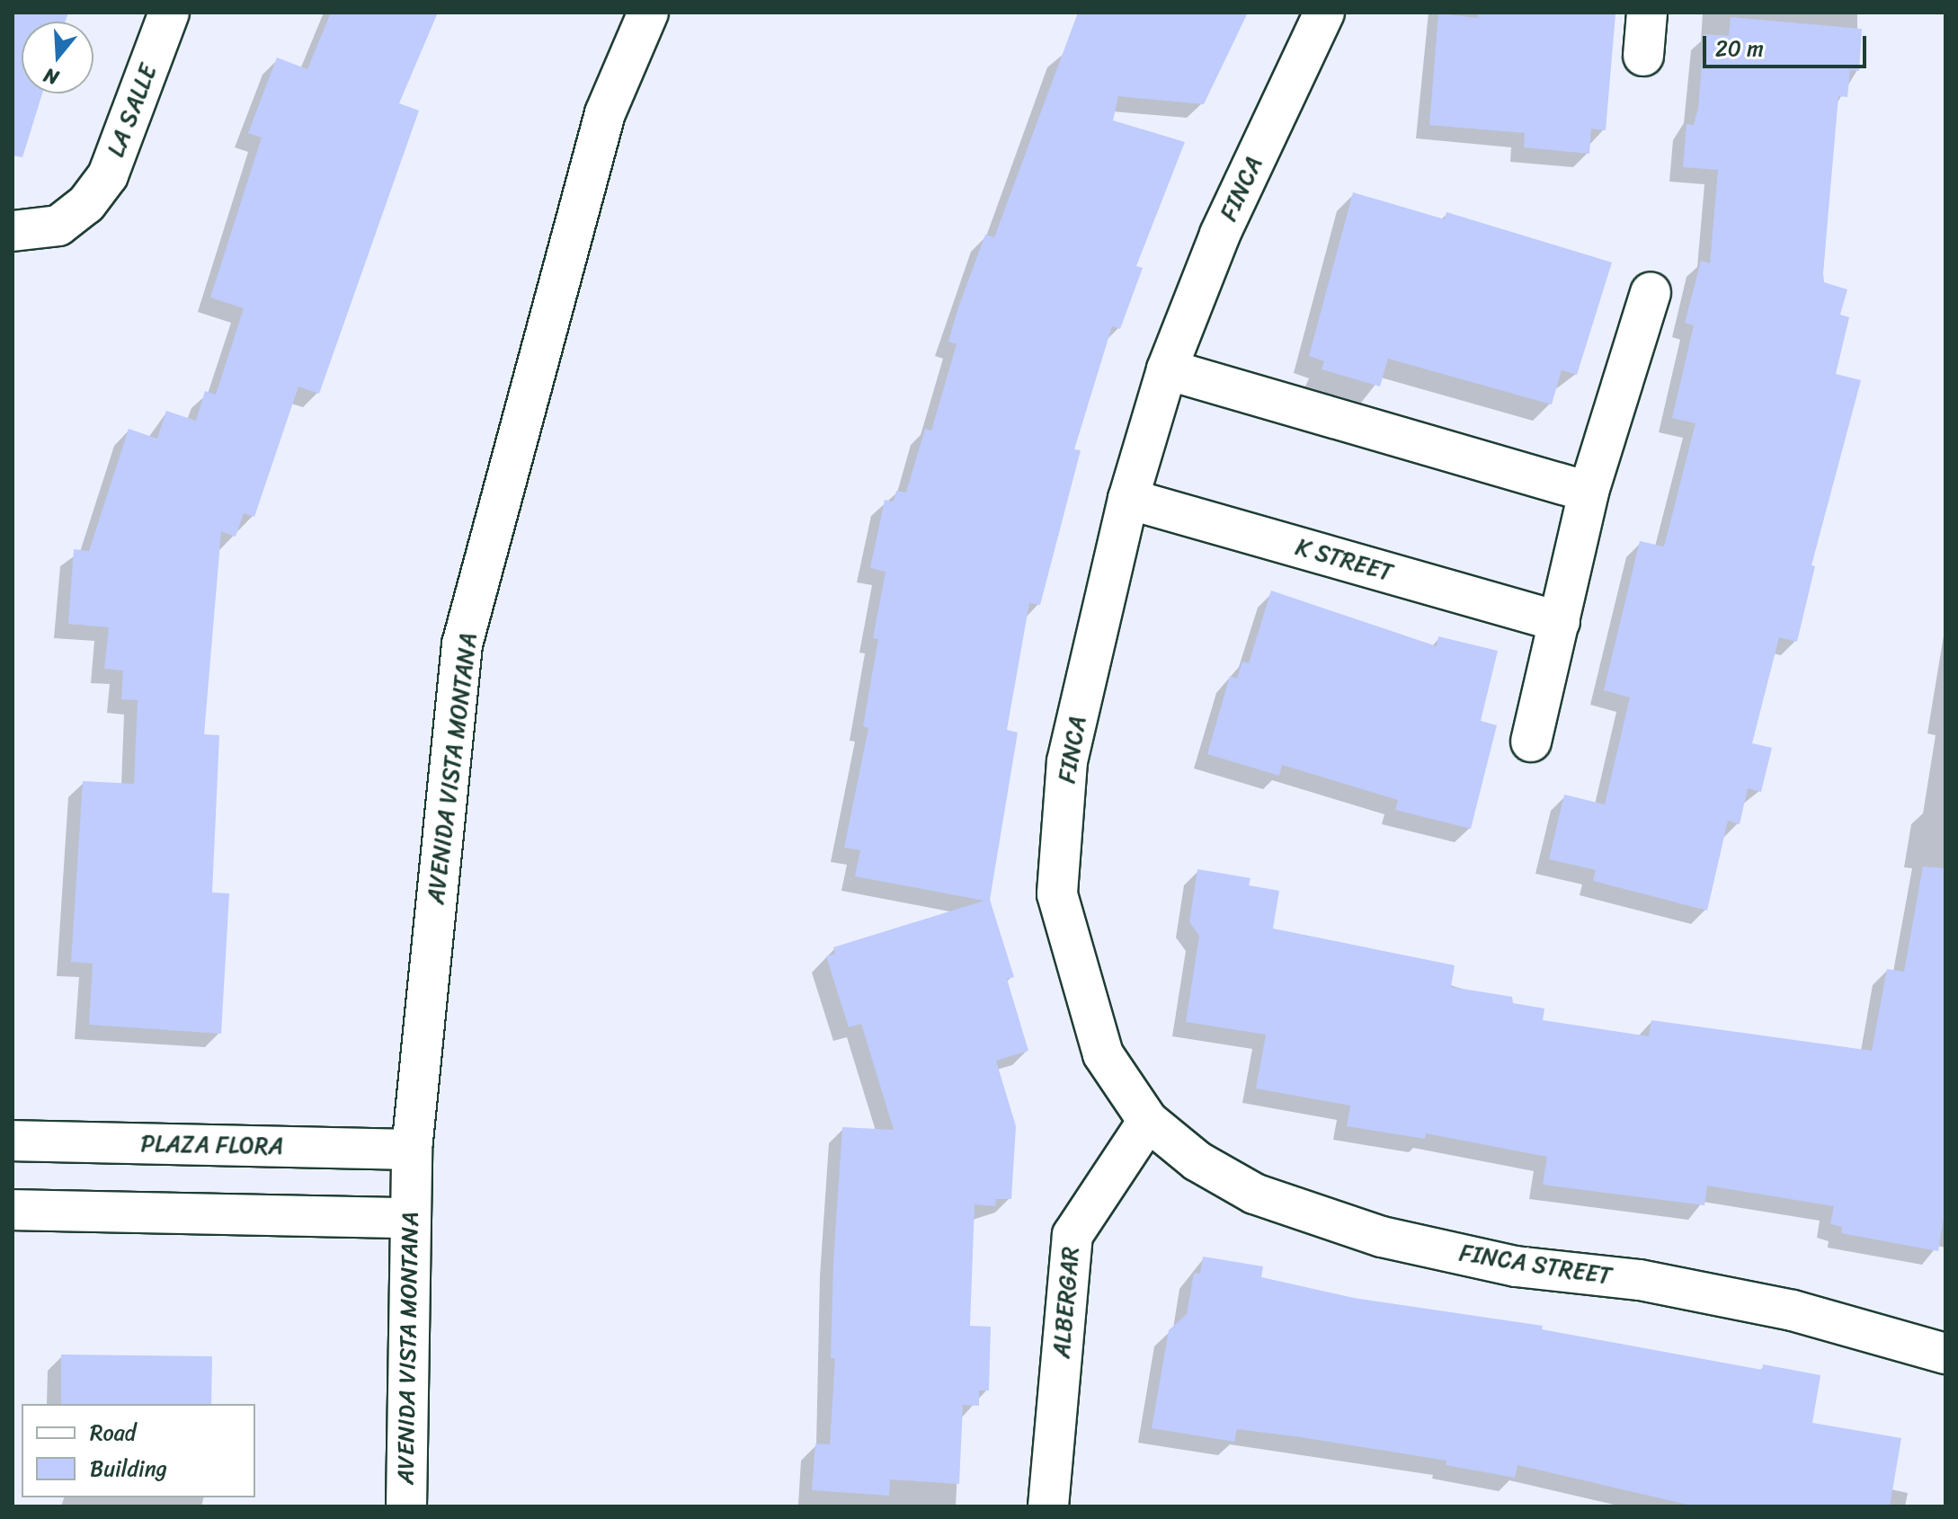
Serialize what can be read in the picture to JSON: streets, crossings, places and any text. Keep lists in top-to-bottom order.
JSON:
{
  "streets": {
    "street": [
      "LA SALLE",
      "FINCA",
      "K STREET",
      "AVENIDA VISTA MONTANA",
      "PLAZA FLORA",
      "FINCA STREET",
      "ALBERGAR"
    ]
  },
  "crossings": [
    ["FINCA", "K STREET"],
    ["FINCA", "FINCA STREET"],
    ["FINCA", "ALBERGAR"],
    ["AVENIDA VISTA MONTANA", "PLAZA FLORA"],
    ["FINCA STREET", "ALBERGAR"]
  ],
  "legend": ["Road", "Building"],
  "scale_bar": "20 m",
  "north": "bottom"
}
